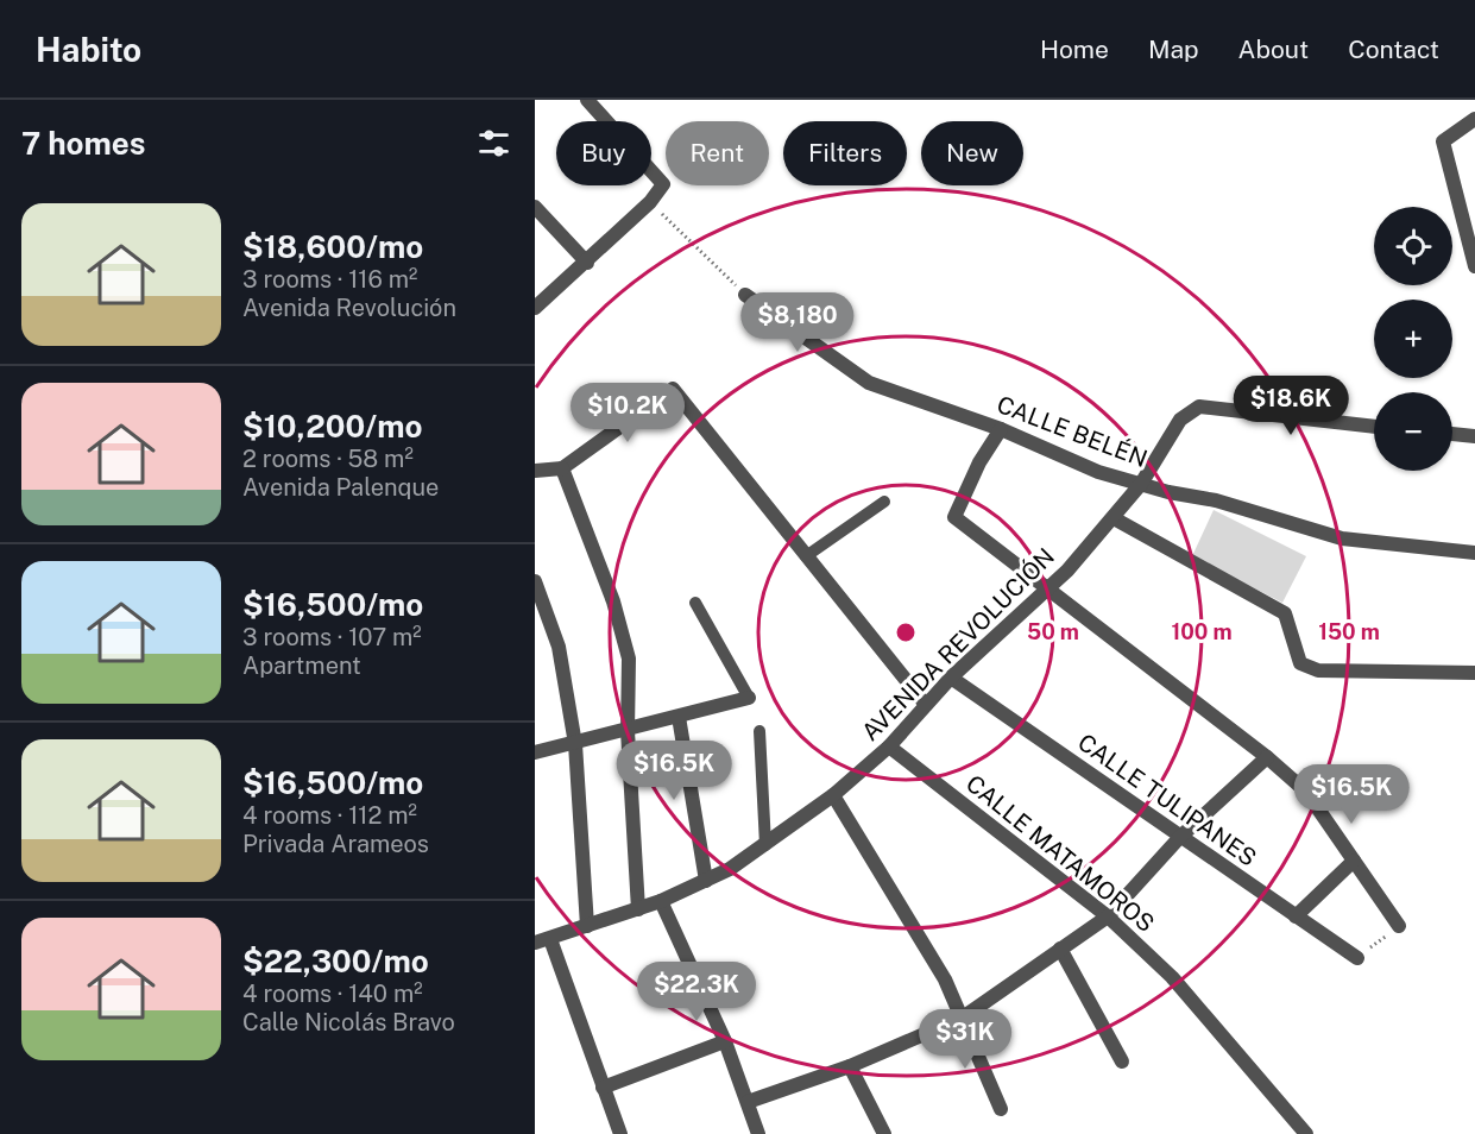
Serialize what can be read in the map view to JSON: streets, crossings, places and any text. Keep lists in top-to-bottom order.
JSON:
{
  "streets": {
    "street": [
      "CALLE BELÉN",
      "AVENIDA REVOLUCIÓN",
      "CALLE TULIPANES",
      "CALLE MATAMOROS"
    ]
  },
  "crossings": [
    ["CALLE BELÉN", "AVENIDA REVOLUCIÓN"],
    ["AVENIDA REVOLUCIÓN", "CALLE TULIPANES"],
    ["AVENIDA REVOLUCIÓN", "CALLE MATAMOROS"]
  ],
  "page": {
    "header": "Habito",
    "nav": [
      "Home",
      "Map",
      "About",
      "Contact"
    ],
    "heading": "7 homes",
    "chip": [
      "Buy",
      "Rent",
      "Filters",
      "New"
    ],
    "list": [
      {
        "name": "$18,600/mo",
        "note": "3 rooms · 116 m² · Avenida Revolución"
      },
      {
        "name": "$10,200/mo",
        "note": "2 rooms · 58 m² · Avenida Palenque"
      },
      {
        "name": "$16,500/mo",
        "note": "3 rooms · 107 m² · Apartment"
      },
      {
        "name": "$16,500/mo",
        "note": "4 rooms · 112 m² · Privada Arameos"
      },
      {
        "name": "$22,300/mo",
        "note": "4 rooms · 140 m² · Calle Nicolás Bravo"
      }
    ],
    "map_buttons": ["+", "−"],
    "price": [
      "$8,180",
      "$18.6K",
      "$10.2K",
      "$16.5K",
      "$16.5K",
      "$22.3K",
      "$31K"
    ]
  },
  "rings": ["50 m", "100 m", "150 m"]
}
